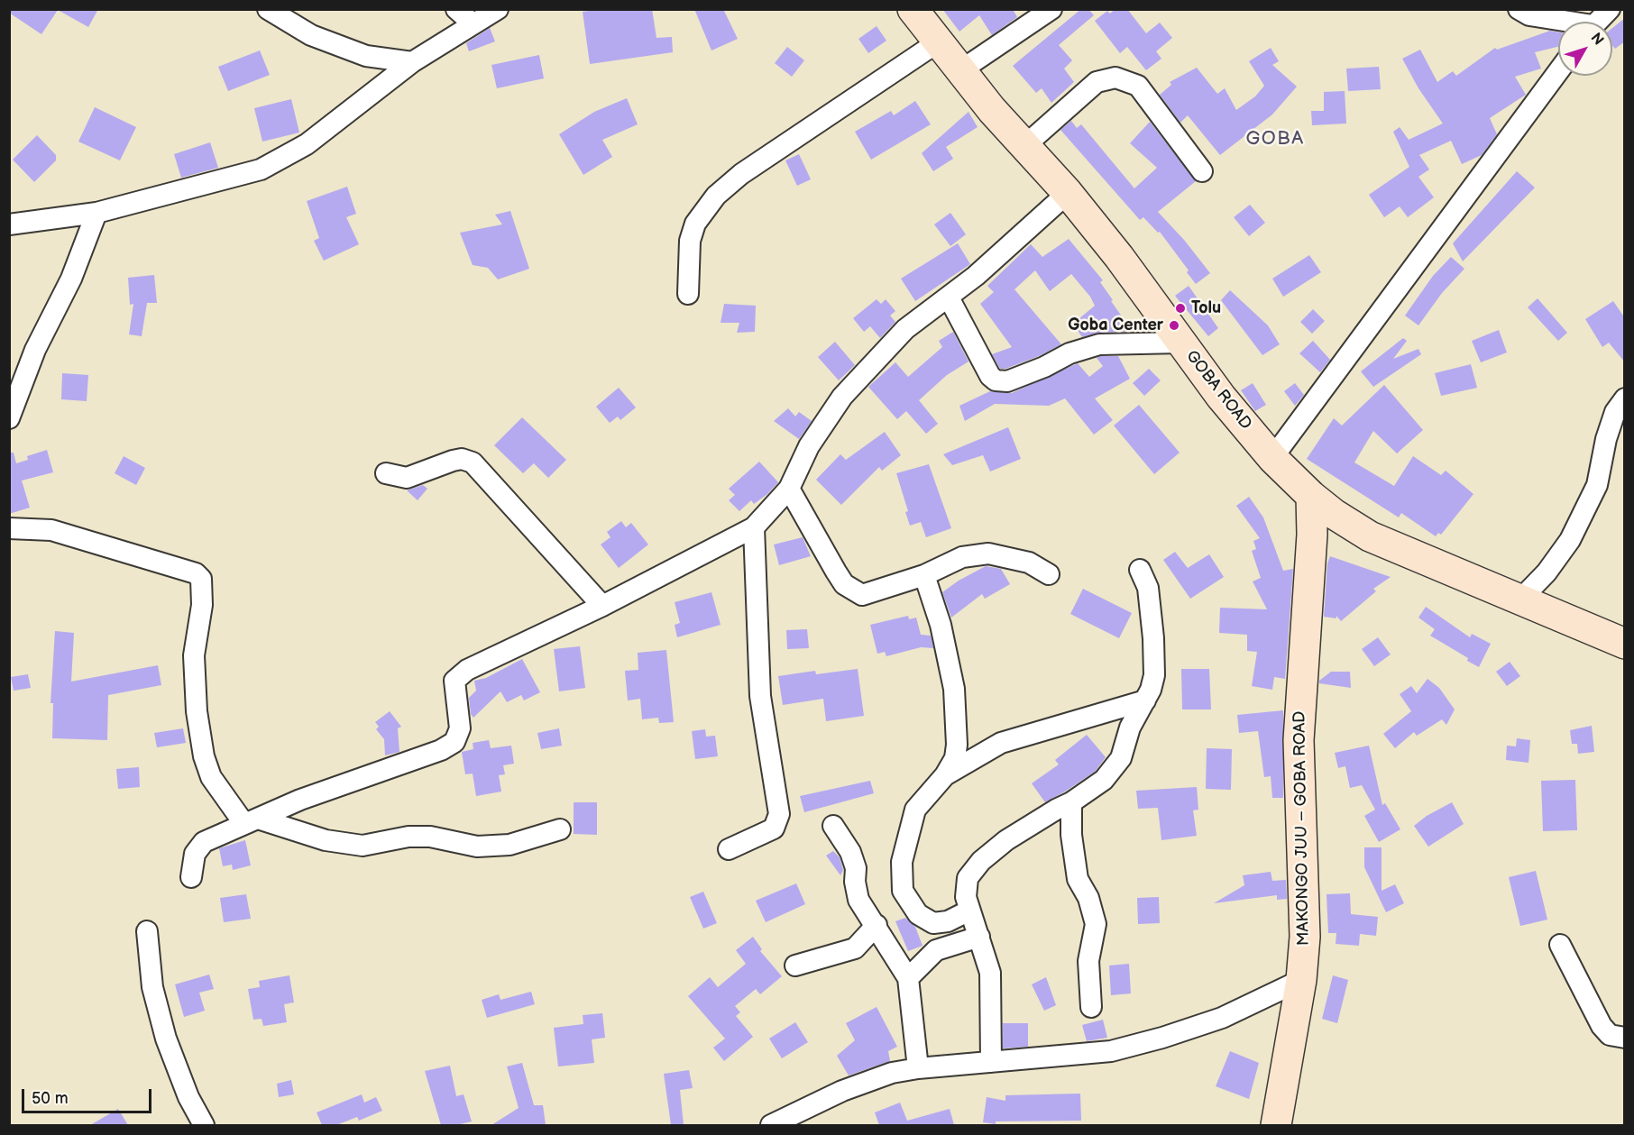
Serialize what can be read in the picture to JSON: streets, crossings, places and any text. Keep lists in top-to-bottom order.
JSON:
{
  "streets": {
    "street": ["GOBA ROAD", "MAKONGO JUU – GOBA ROAD"]
  },
  "crossings": [
    ["GOBA ROAD", "MAKONGO JUU – GOBA ROAD"]
  ],
  "districts": ["GOBA"],
  "places": ["Tolu", "Goba Center"],
  "scale_bar": "50 m",
  "north": "top right"
}
